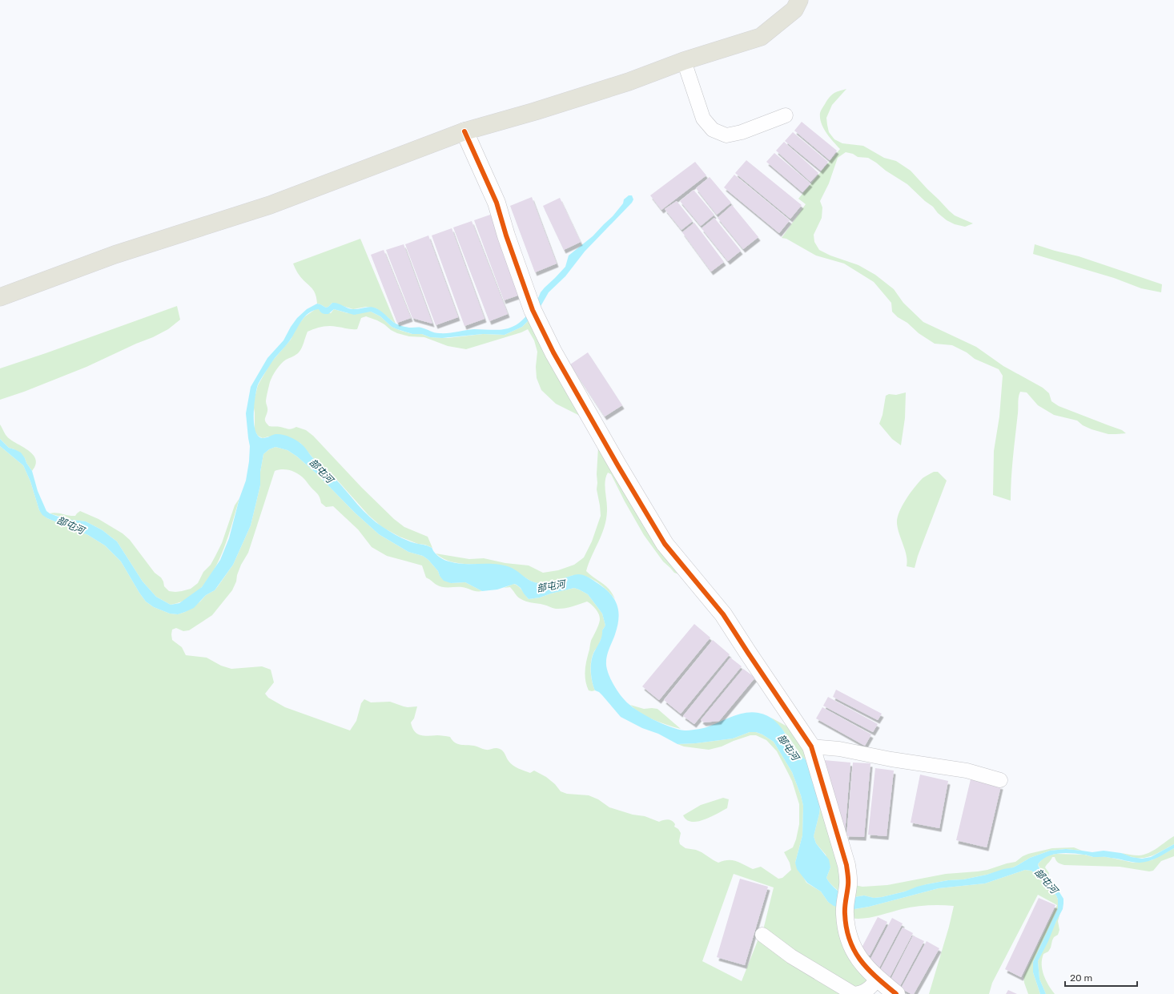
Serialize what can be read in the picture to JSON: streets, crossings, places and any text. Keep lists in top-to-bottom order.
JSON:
{
  "water": ["部屯河"],
  "scale_bar": "20 m"
}
